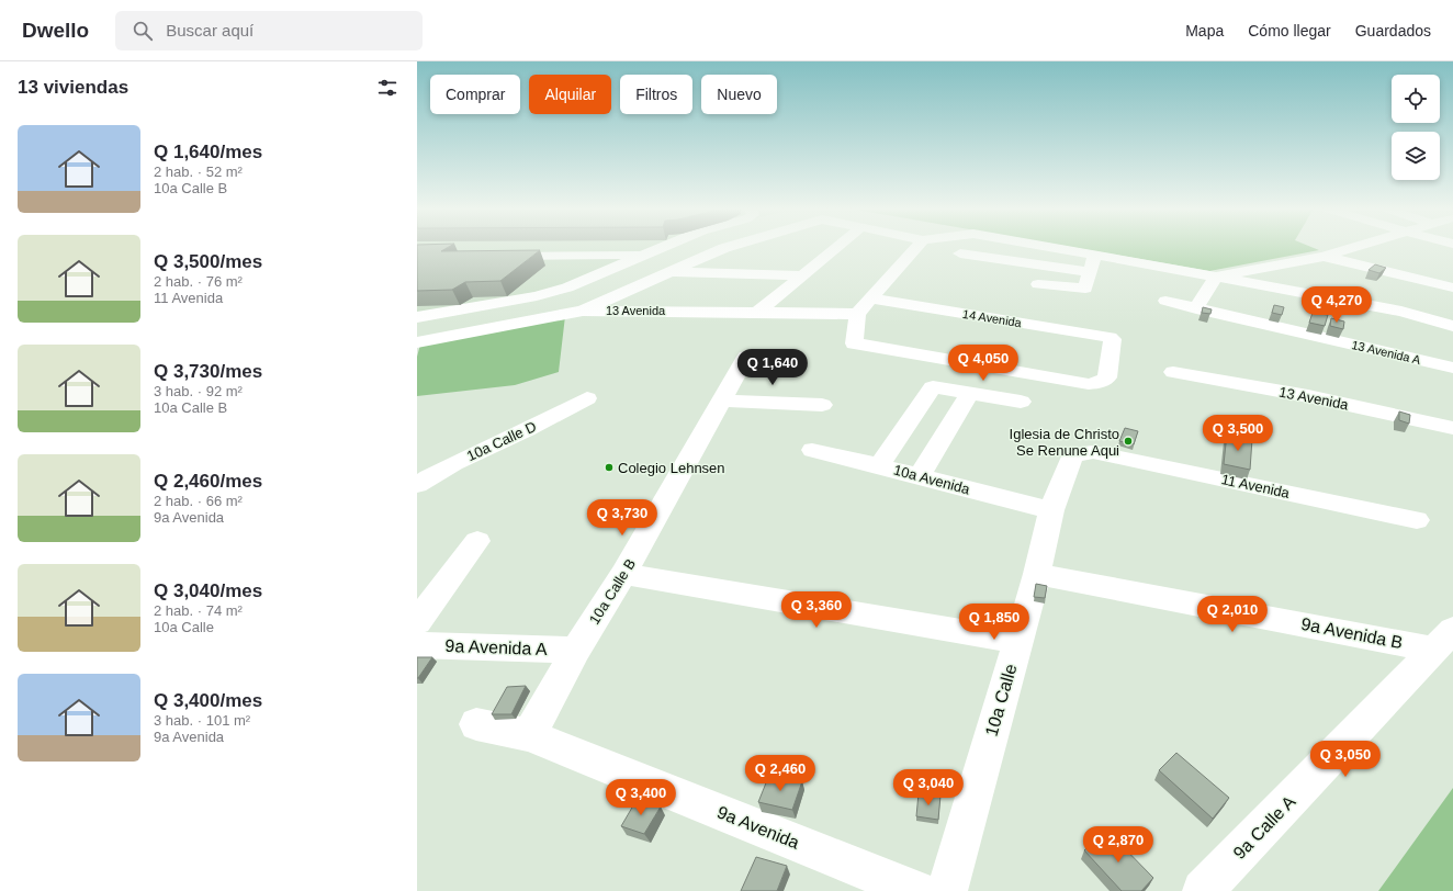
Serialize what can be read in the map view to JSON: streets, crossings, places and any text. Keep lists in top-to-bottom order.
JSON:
{
  "streets": {
    "street": [
      "13 Avenida",
      "14 Avenida",
      "13 Avenida A",
      "10a Calle D",
      "10a Avenida",
      "11 Avenida",
      "10a Calle B",
      "9a Avenida B",
      "9a Avenida A",
      "10a Calle",
      "9a Avenida",
      "9a Calle A"
    ]
  },
  "crossings": [
    ["13 Avenida", "14 Avenida"],
    ["10a Avenida", "10a Calle"],
    ["11 Avenida", "10a Calle"],
    ["10a Calle B", "9a Avenida A"],
    ["10a Calle B", "9a Avenida"],
    ["9a Avenida B", "10a Calle"],
    ["9a Avenida B", "9a Calle A"]
  ],
  "places": ["Iglesia de Christo Se Renune Aqui", "Colegio Lehnsen"],
  "page": {
    "header": "Dwello",
    "search": "Buscar aquí",
    "nav": ["Mapa", "Cómo llegar", "Guardados"],
    "heading": "13 viviendas",
    "chip": [
      "Comprar",
      "Alquilar",
      "Filtros",
      "Nuevo"
    ],
    "list": [
      {
        "name": "Q 1,640/mes",
        "note": "2 hab. · 52 m² · 10a Calle B"
      },
      {
        "name": "Q 3,500/mes",
        "note": "2 hab. · 76 m² · 11 Avenida"
      },
      {
        "name": "Q 3,730/mes",
        "note": "3 hab. · 92 m² · 10a Calle B"
      },
      {
        "name": "Q 2,460/mes",
        "note": "2 hab. · 66 m² · 9a Avenida"
      },
      {
        "name": "Q 3,040/mes",
        "note": "2 hab. · 74 m² · 10a Calle"
      },
      {
        "name": "Q 3,400/mes",
        "note": "3 hab. · 101 m² · 9a Avenida"
      }
    ],
    "price": [
      "Q 4,270",
      "Q 4,050",
      "Q 1,640",
      "Q 3,500",
      "Q 3,730",
      "Q 3,360",
      "Q 2,010",
      "Q 1,850",
      "Q 3,050",
      "Q 2,460",
      "Q 3,040",
      "Q 3,400",
      "Q 2,870"
    ]
  }
}
